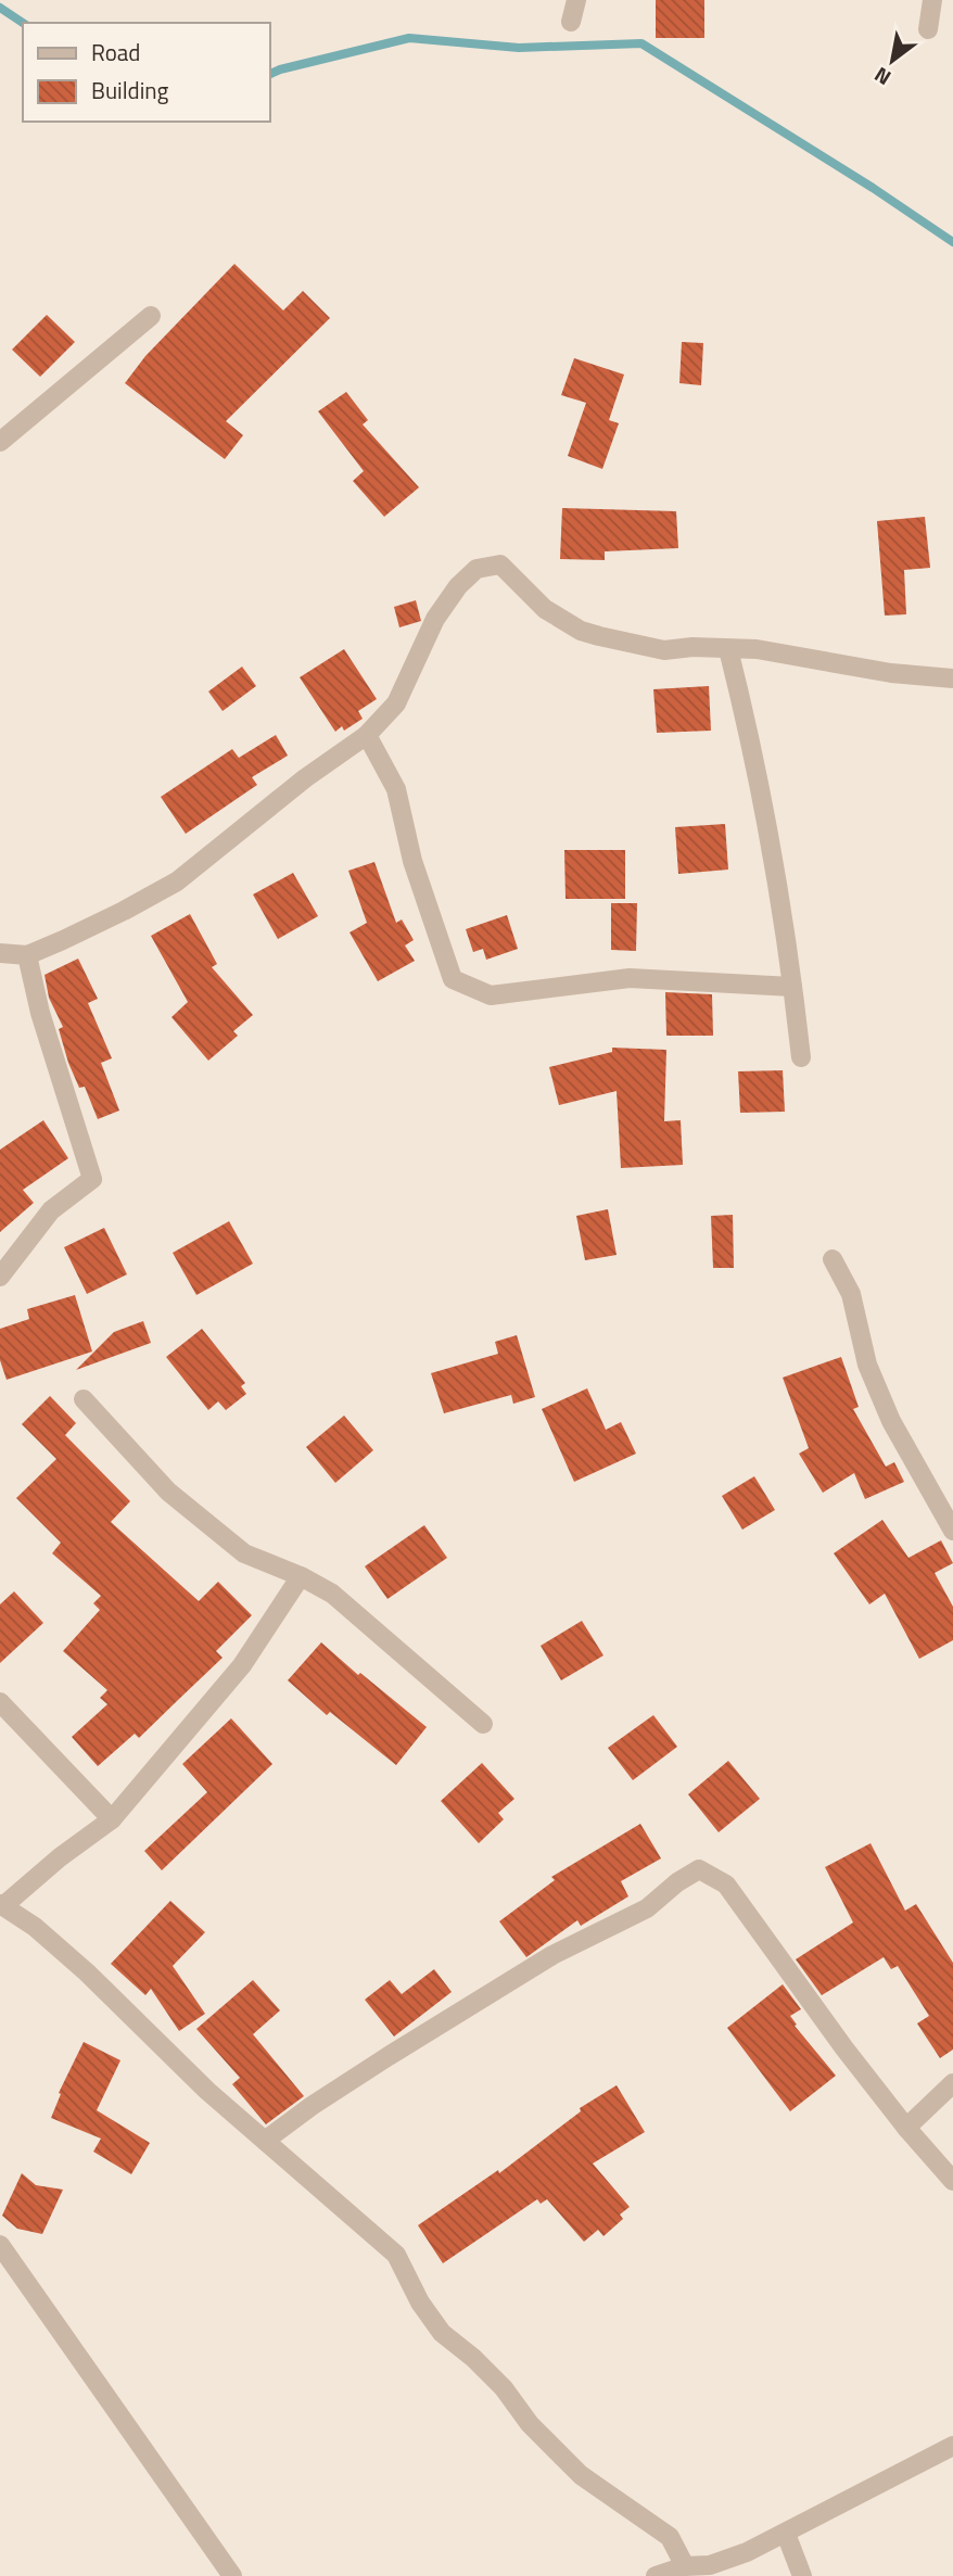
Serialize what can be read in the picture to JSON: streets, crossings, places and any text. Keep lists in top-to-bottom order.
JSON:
{
  "legend": ["Road", "Building"],
  "north": "bottom left"
}
